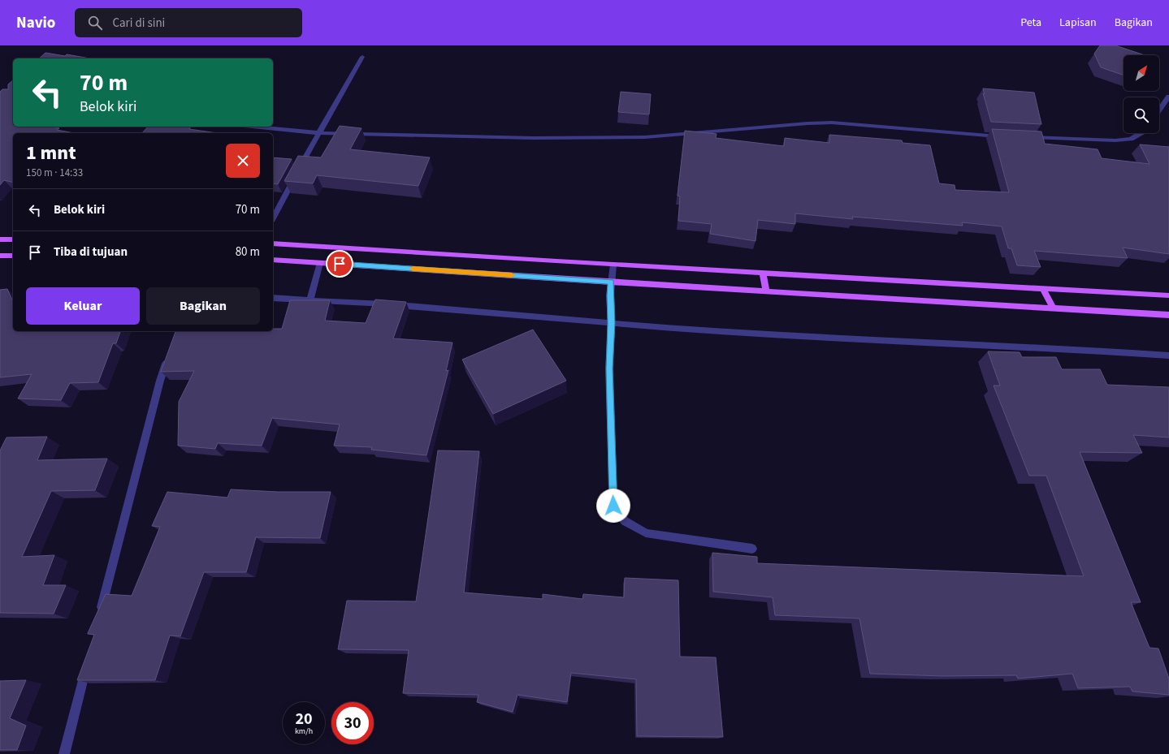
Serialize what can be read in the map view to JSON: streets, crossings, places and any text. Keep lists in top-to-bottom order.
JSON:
{
  "north": "top right",
  "page": {
    "header": "Navio",
    "search": "Cari di sini",
    "nav": ["Peta", "Lapisan", "Bagikan"],
    "turn": ["70 m", "Belok kiri"],
    "heading": ["1 mnt", "150 m · 14:33"],
    "list": [
      {
        "name": "Belok kiri",
        "value": "70 m"
      },
      {
        "name": "Tiba di tujuan",
        "value": "80 m"
      }
    ],
    "buttons": ["Keluar", "Bagikan"],
    "speed": "20 km/h",
    "limit": "30"
  }
}
